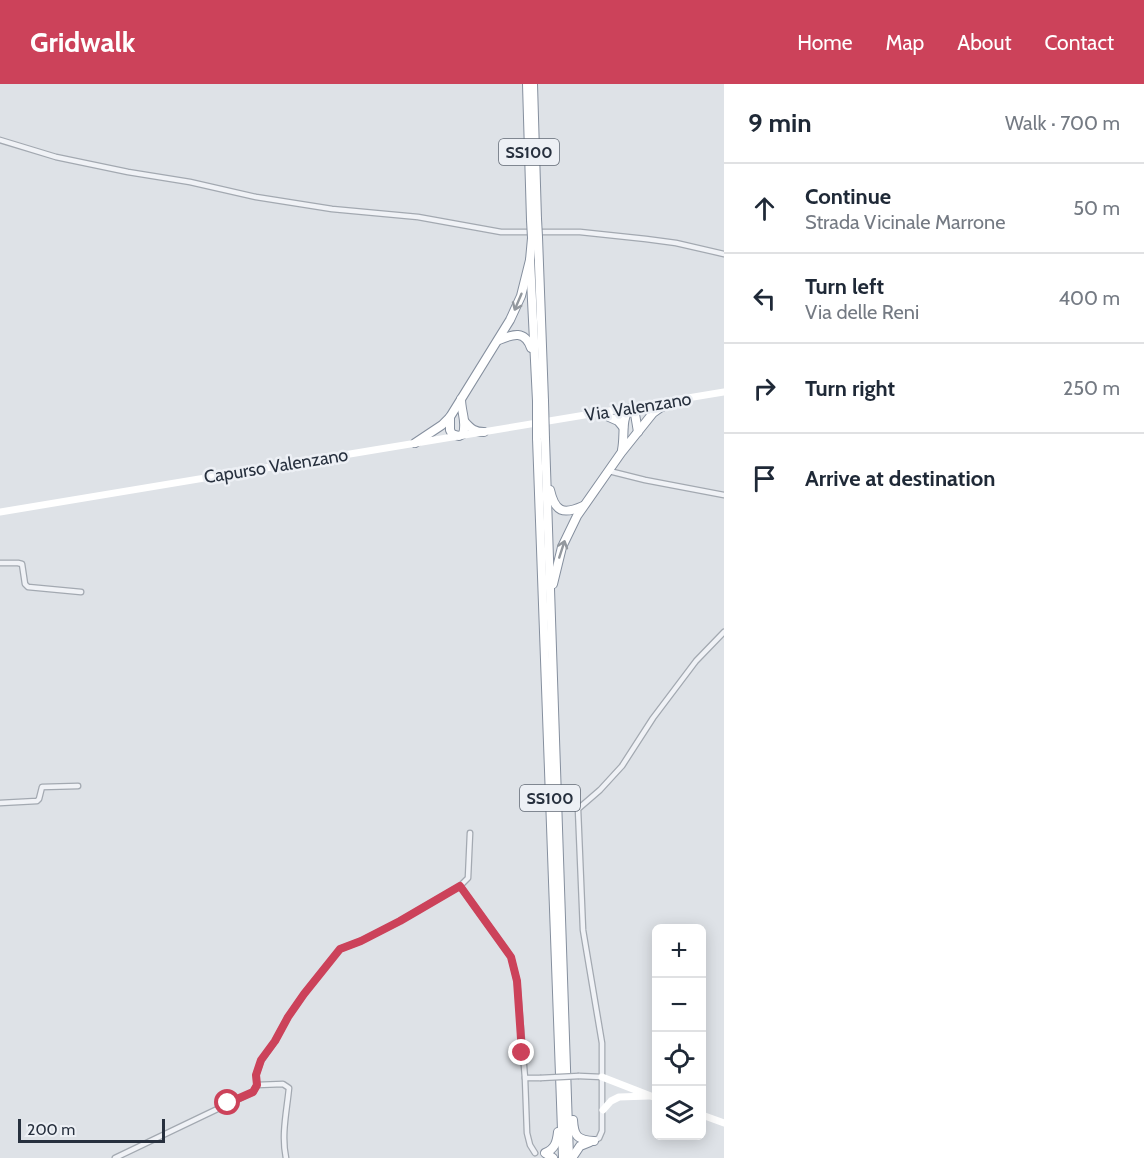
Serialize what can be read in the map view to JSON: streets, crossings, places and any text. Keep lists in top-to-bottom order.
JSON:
{
  "streets": {
    "highway": ["SS100"],
    "street": ["Via Valenzano", "Capurso Valenzano"]
  },
  "crossings": [
    ["SS100", "Via Valenzano"],
    ["SS100", "Capurso Valenzano"],
    ["Via Valenzano", "Capurso Valenzano"]
  ],
  "scale_bar": "200 m",
  "page": {
    "header": "Gridwalk",
    "nav": [
      "Home",
      "Map",
      "About",
      "Contact"
    ],
    "heading": ["9 min", "Walk · 700 m"],
    "list": [
      ["Continue", "Strada Vicinale Marrone", "50 m"],
      ["Turn left", "Via delle Reni", "400 m"],
      ["Turn right", "250 m"],
      "Arrive at destination"
    ],
    "map_buttons": ["+", "−"],
    "scale": "200 m"
  }
}
